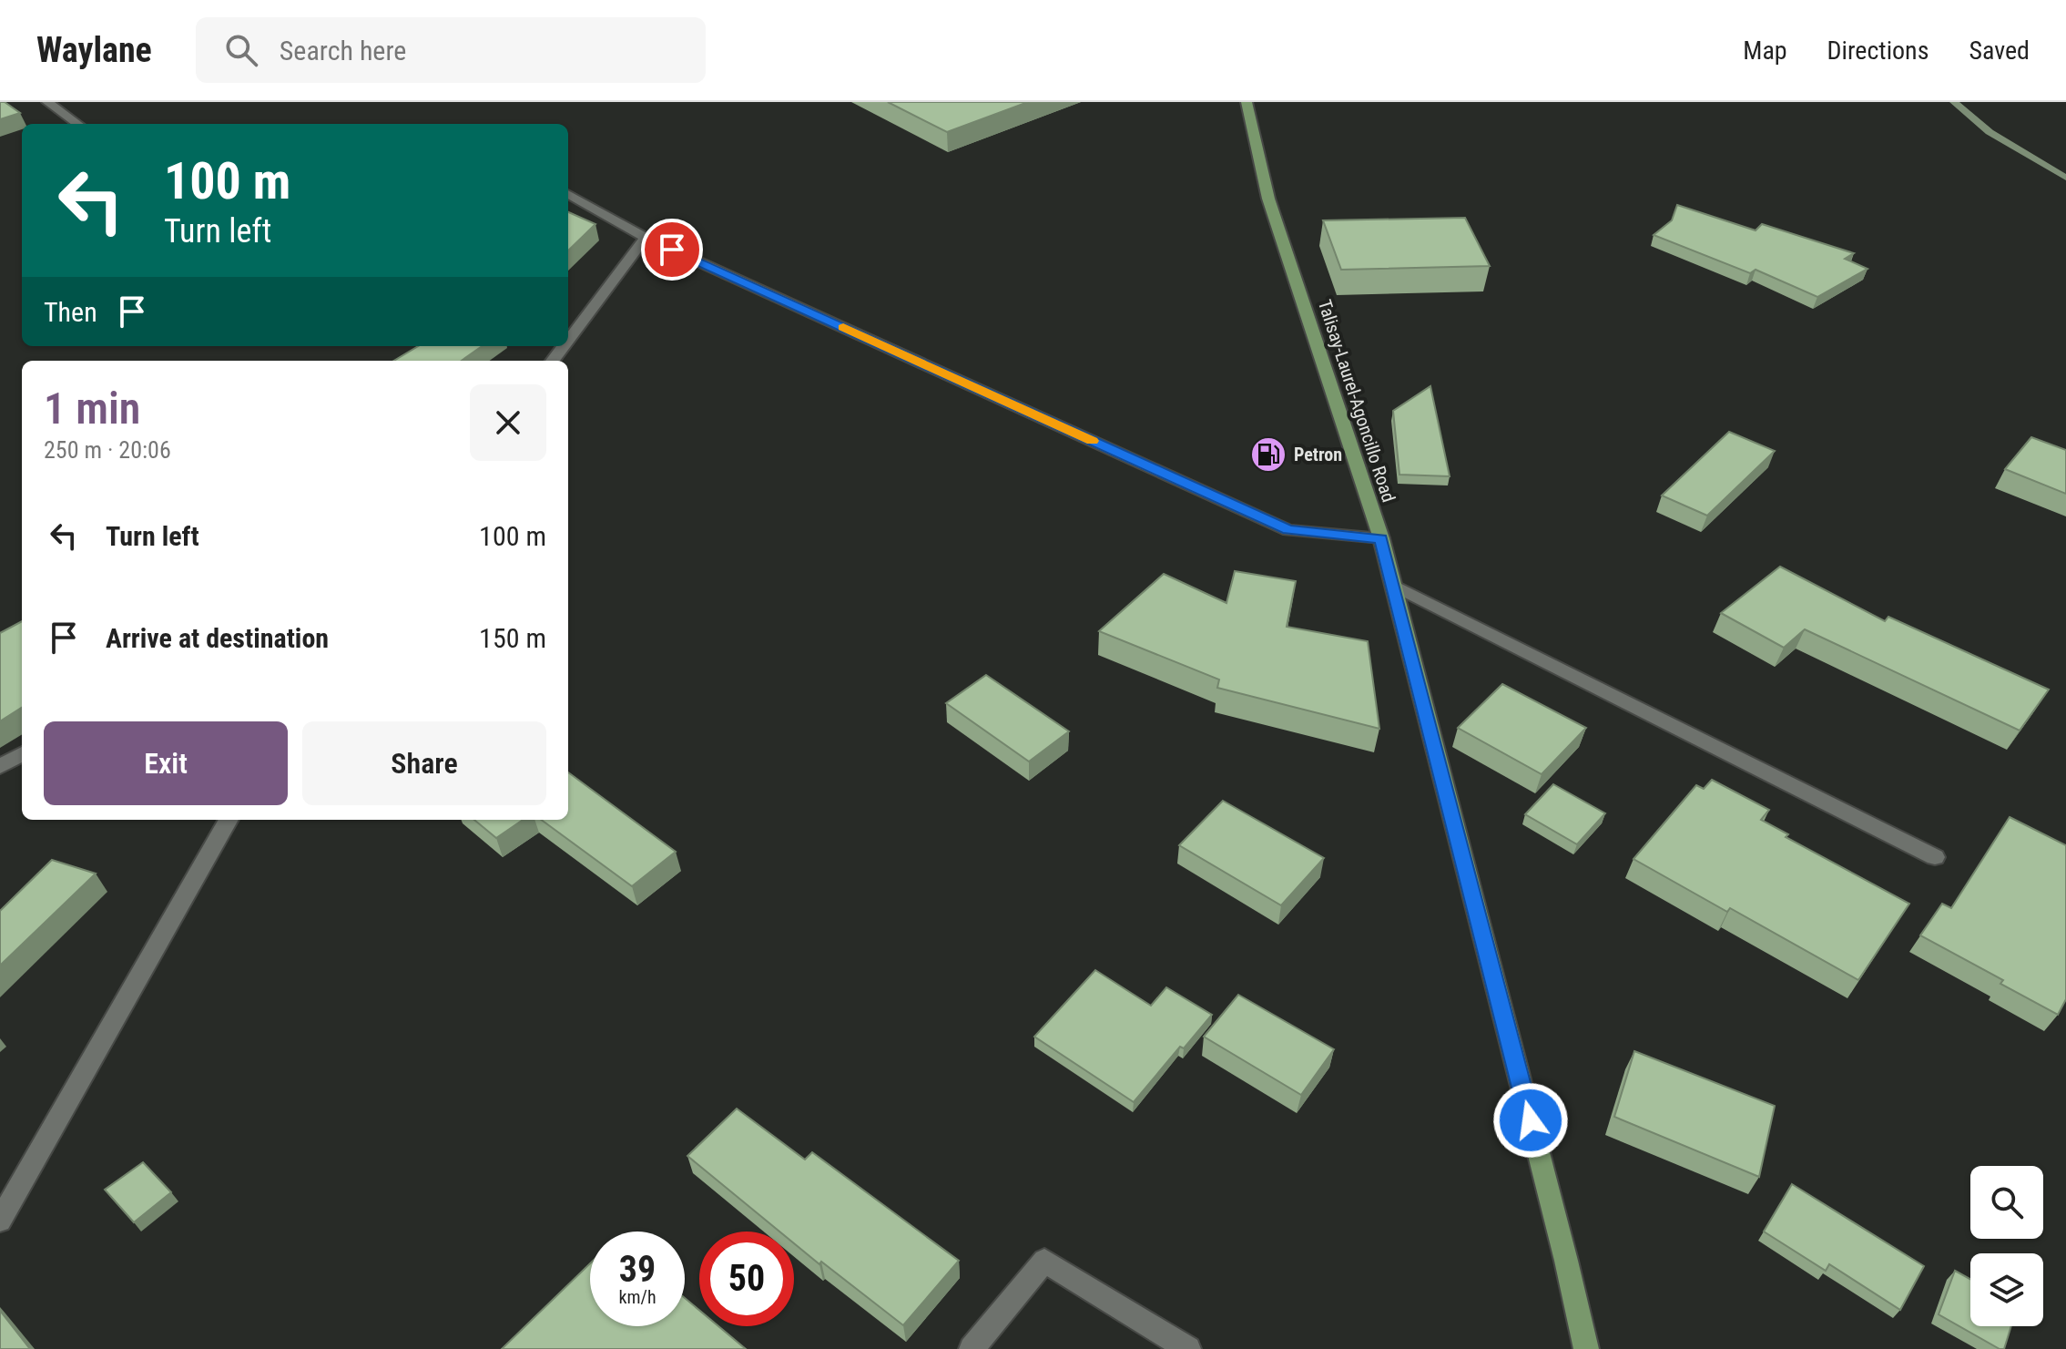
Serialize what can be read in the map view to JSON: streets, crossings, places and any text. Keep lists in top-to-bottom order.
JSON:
{
  "streets": {
    "main road": ["Talisay-Laurel-Agoncillo Road"]
  },
  "places": {
    "fuel station": ["Petron"]
  },
  "page": {
    "header": "Waylane",
    "search": "Search here",
    "nav": ["Map", "Directions", "Saved"],
    "turn": ["100 m", "Turn left"],
    "then": "Then",
    "heading": ["1 min", "250 m · 20:06"],
    "list": [
      {
        "name": "Turn left",
        "value": "100 m"
      },
      {
        "name": "Arrive at destination",
        "value": "150 m"
      }
    ],
    "buttons": ["Exit", "Share"],
    "speed": "39 km/h",
    "limit": "50"
  }
}
